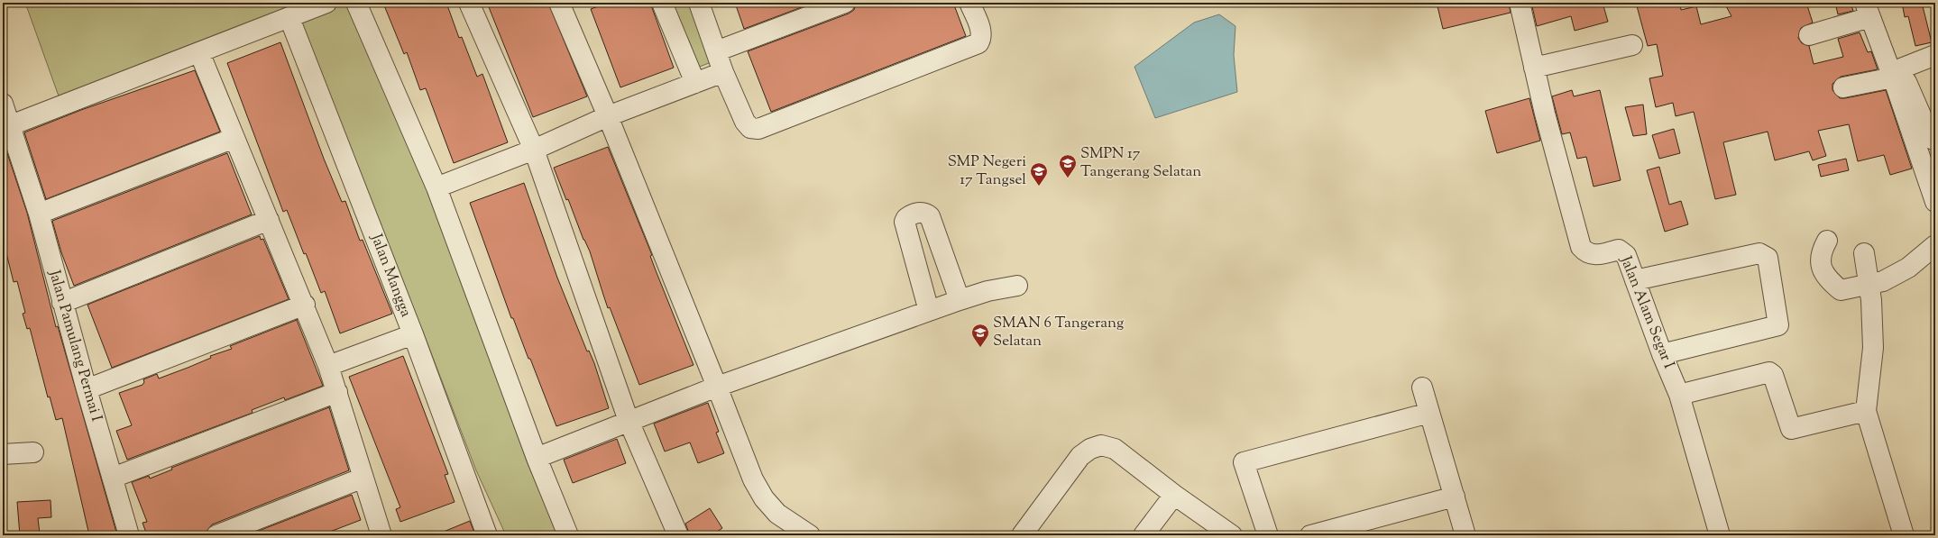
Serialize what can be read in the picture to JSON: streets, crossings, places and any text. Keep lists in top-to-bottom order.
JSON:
{
  "streets": {
    "street": ["Jalan Mangga", "Jalan Alam Segar I", "Jalan Pamulang Permai I"]
  },
  "places": {
    "school or university": ["SMPN 17 Tangerang Selatan", "SMP Negeri 17 Tangsel", "SMAN 6 Tangerang Selatan"]
  }
}
